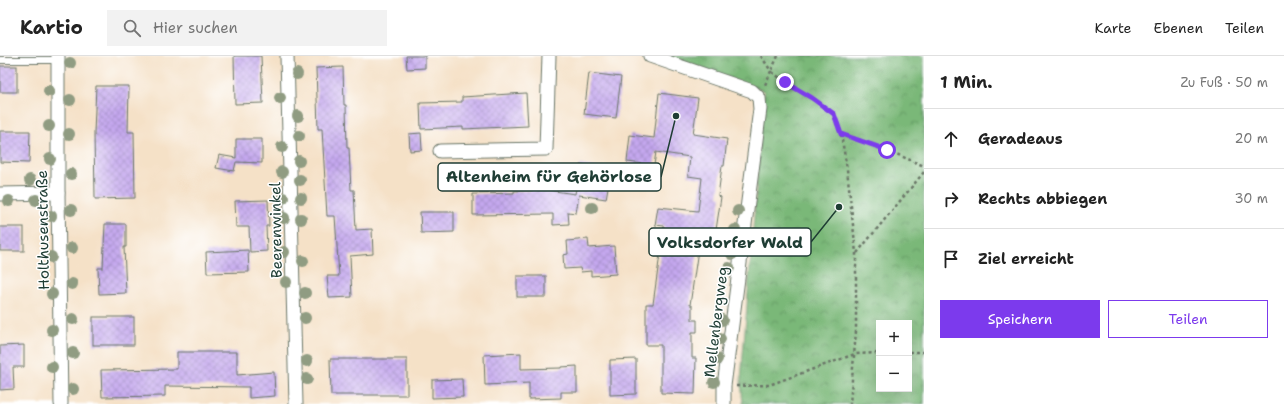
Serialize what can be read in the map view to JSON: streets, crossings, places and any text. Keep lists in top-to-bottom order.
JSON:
{
  "streets": {
    "street": ["Holthusenstraße", "Beerenwinkel", "Mellenbergweg"]
  },
  "places": ["Altenheim für Gehörlose", "Volksdorfer Wald"],
  "page": {
    "header": "Kartio",
    "search": "Hier suchen",
    "nav": ["Karte", "Ebenen", "Teilen"],
    "heading": ["1 Min.", "Zu Fuß · 50 m"],
    "list": [
      ["Geradeaus", "20 m"],
      ["Rechts abbiegen", "30 m"],
      "Ziel erreicht"
    ],
    "buttons": ["Speichern", "Teilen"],
    "map_buttons": ["+", "−"]
  }
}
